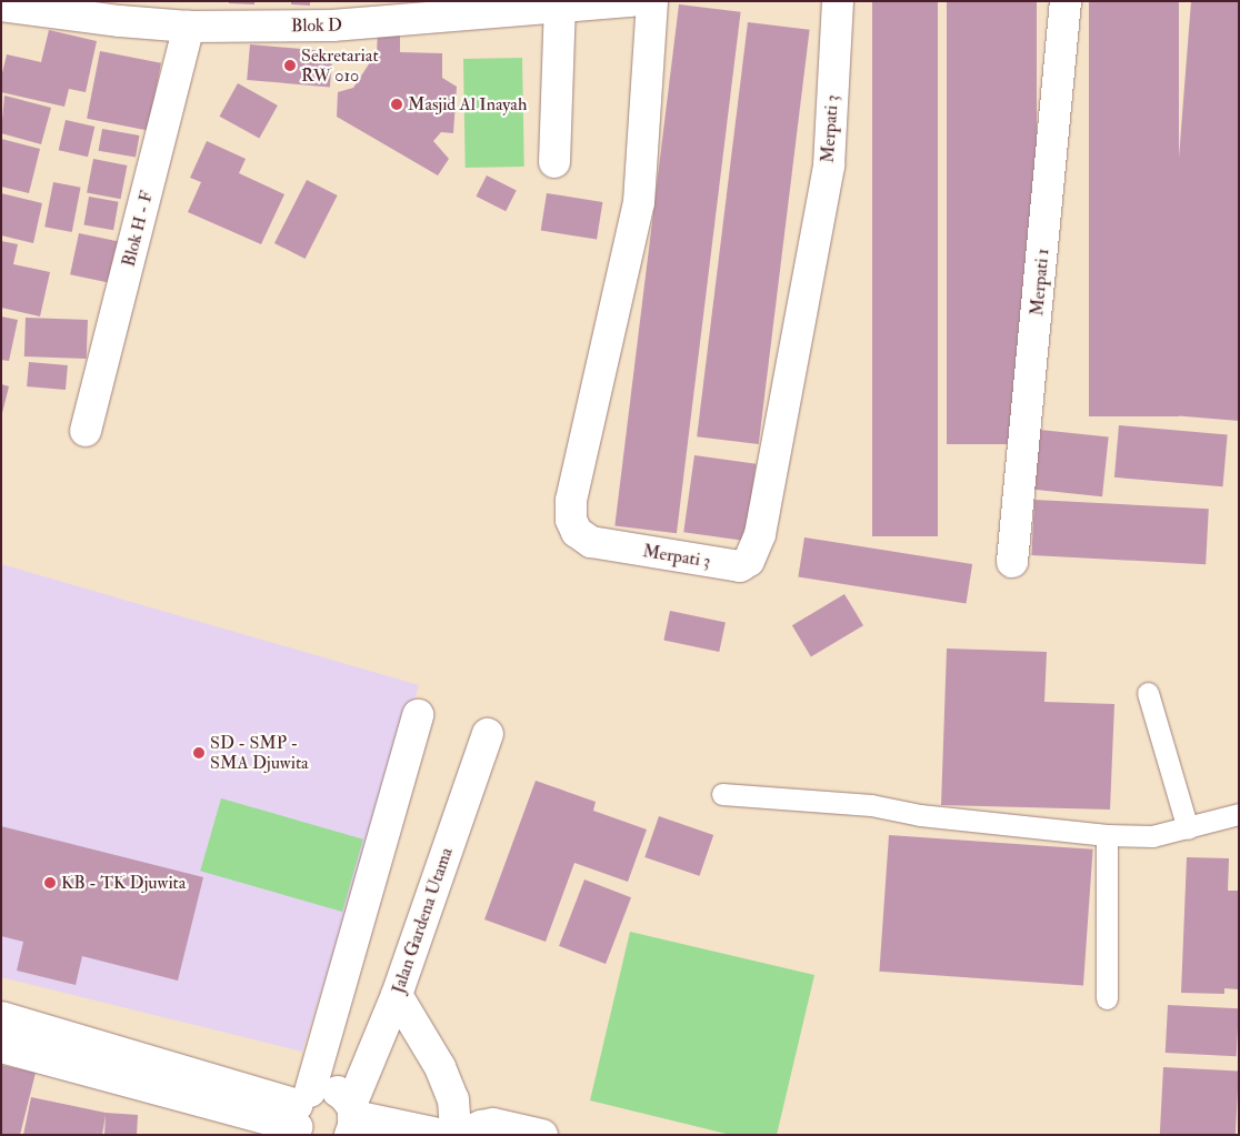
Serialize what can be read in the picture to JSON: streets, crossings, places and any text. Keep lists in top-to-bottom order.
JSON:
{
  "streets": {
    "street": [
      "Blok D",
      "Merpati 3",
      "Blok H - F",
      "Merpati 1",
      "Jalan Gardena Utama"
    ]
  },
  "crossings": [
    ["Blok D", "Blok H - F"]
  ],
  "places": [
    "Sekretariat RW 010",
    "Masjid Al Inayah",
    "SD - SMP - SMA Djuwita",
    "KB - TK Djuwita"
  ]
}
